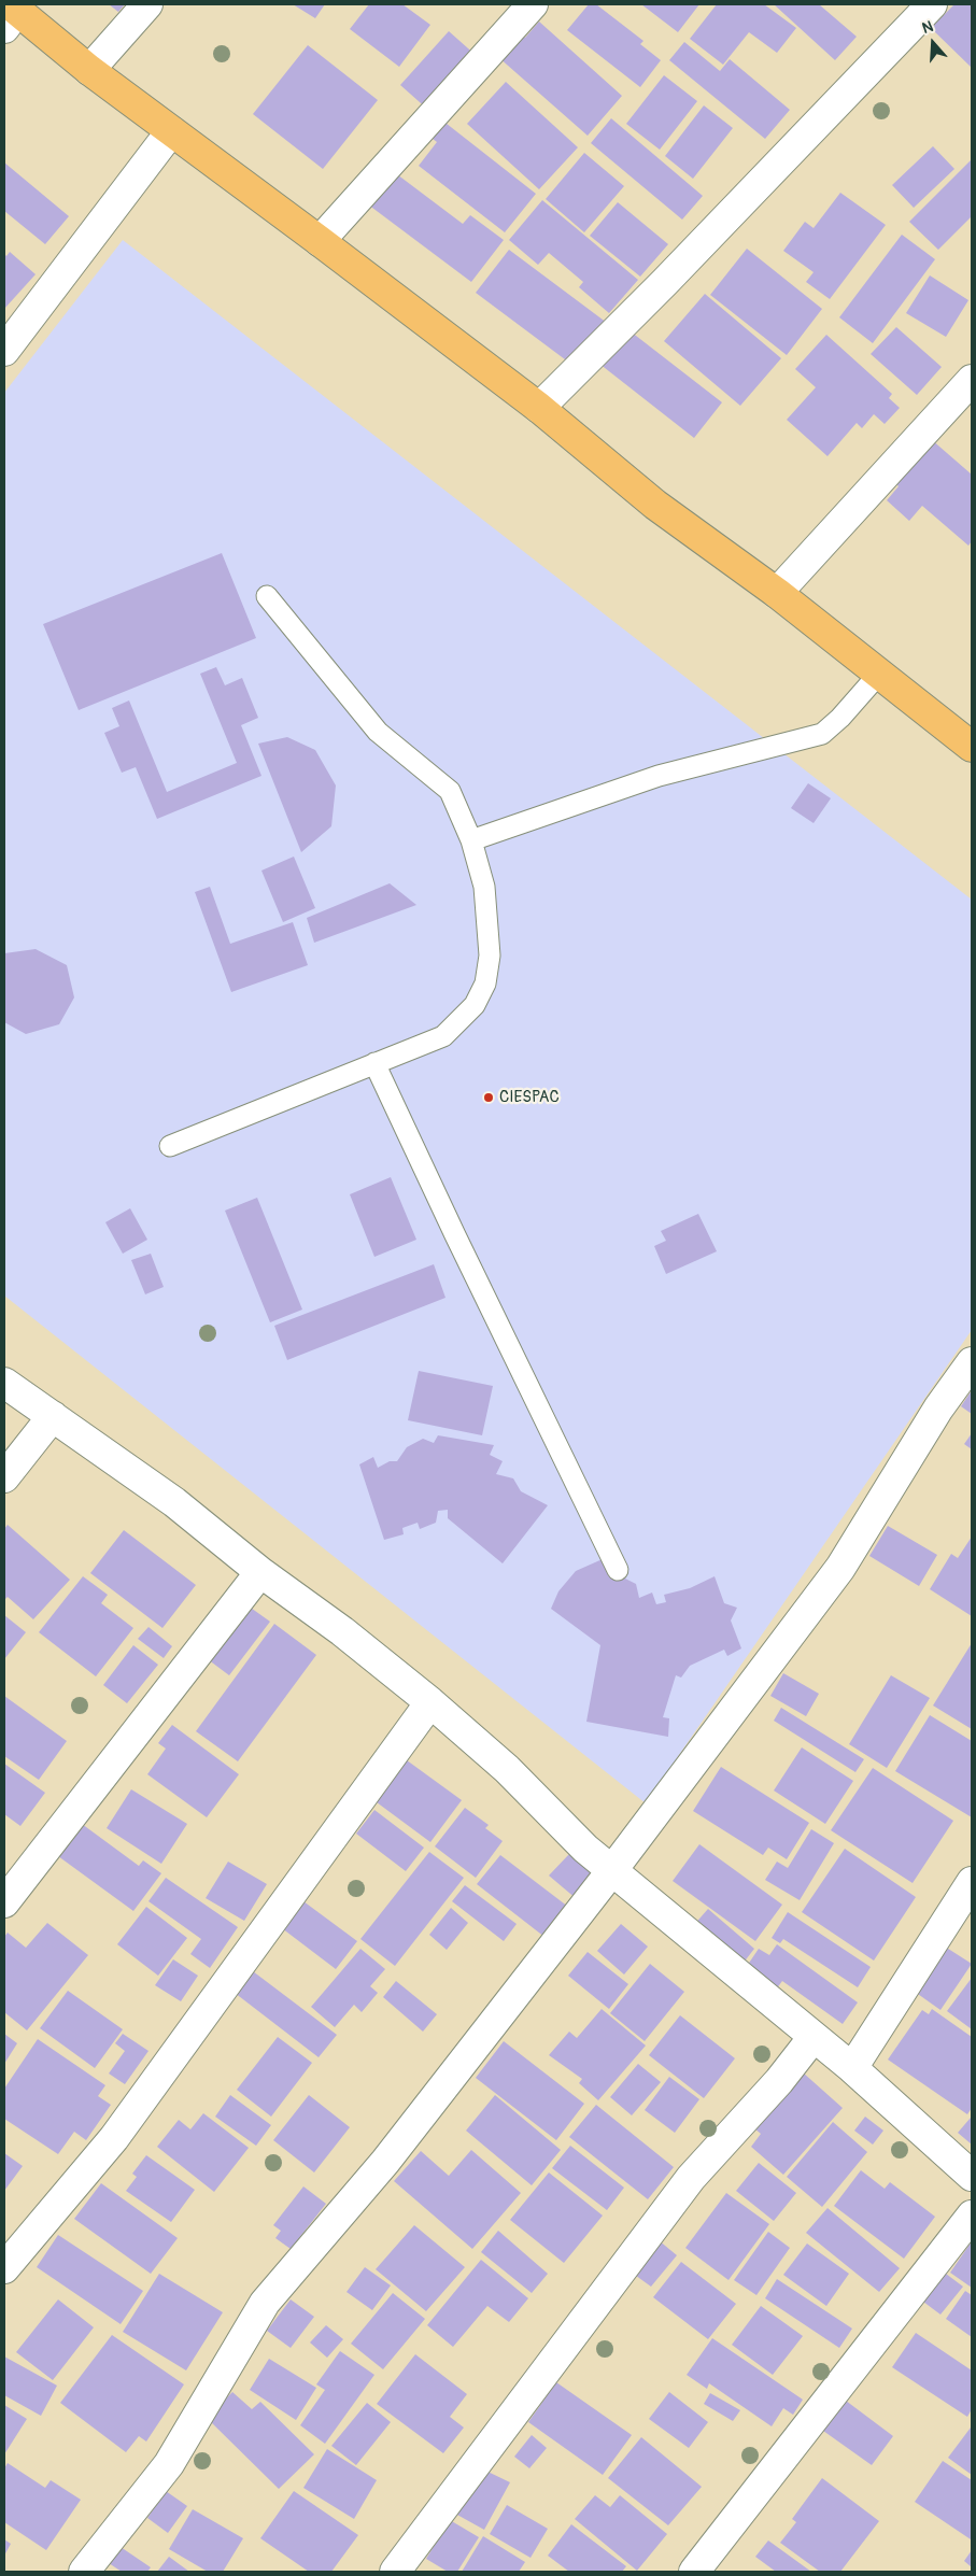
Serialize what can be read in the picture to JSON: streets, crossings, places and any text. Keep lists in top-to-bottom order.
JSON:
{
  "places": ["CIESPAC"],
  "north": "top"
}
